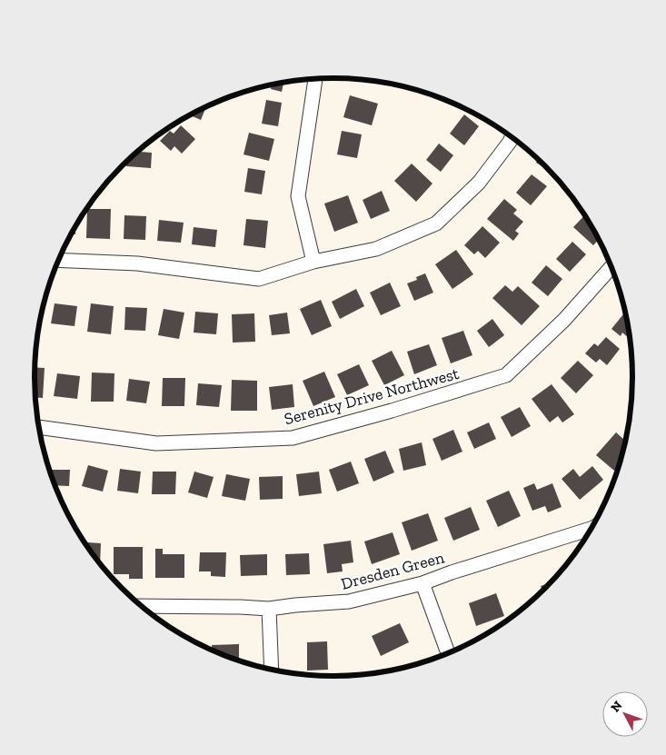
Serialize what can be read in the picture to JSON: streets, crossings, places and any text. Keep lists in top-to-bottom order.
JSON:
{
  "streets": {
    "street": ["Serenity Drive Northwest", "Dresden Green"]
  },
  "north": "top left"
}
